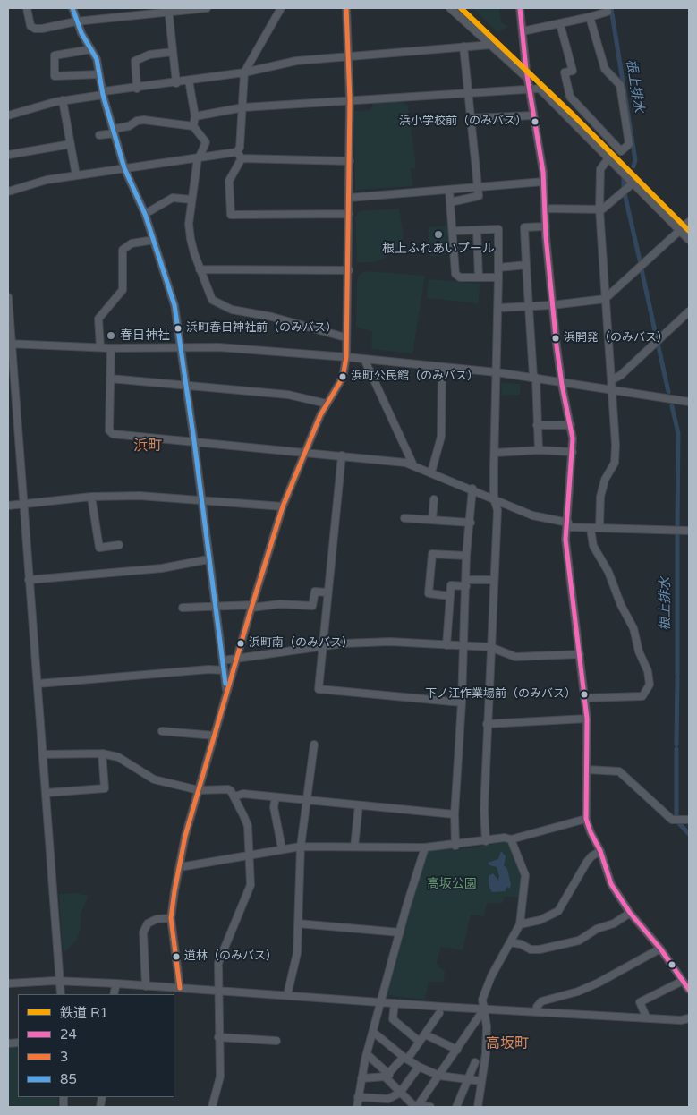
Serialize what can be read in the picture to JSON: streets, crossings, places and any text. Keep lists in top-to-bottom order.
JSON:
{
  "districts": ["浜町", "高坂町"],
  "water": ["根上排水"],
  "parks": ["高坂公園"],
  "places": [
    "浜小学校前（のみバス）",
    "根上ふれあいプール",
    "浜町春日神社前（のみバス）",
    "春日神社",
    "浜開発（のみバス）",
    "浜町公民館（のみバス）",
    "浜町南（のみバス）",
    "下ノ江作業場前（のみバス）",
    "道林（のみバス）"
  ],
  "lines": [
    "rail line R1",
    "transit line 24",
    "transit line 3",
    "transit line 85"
  ],
  "legend": [
    "鉄道 R1",
    "24",
    "3",
    "85"
  ]
}
